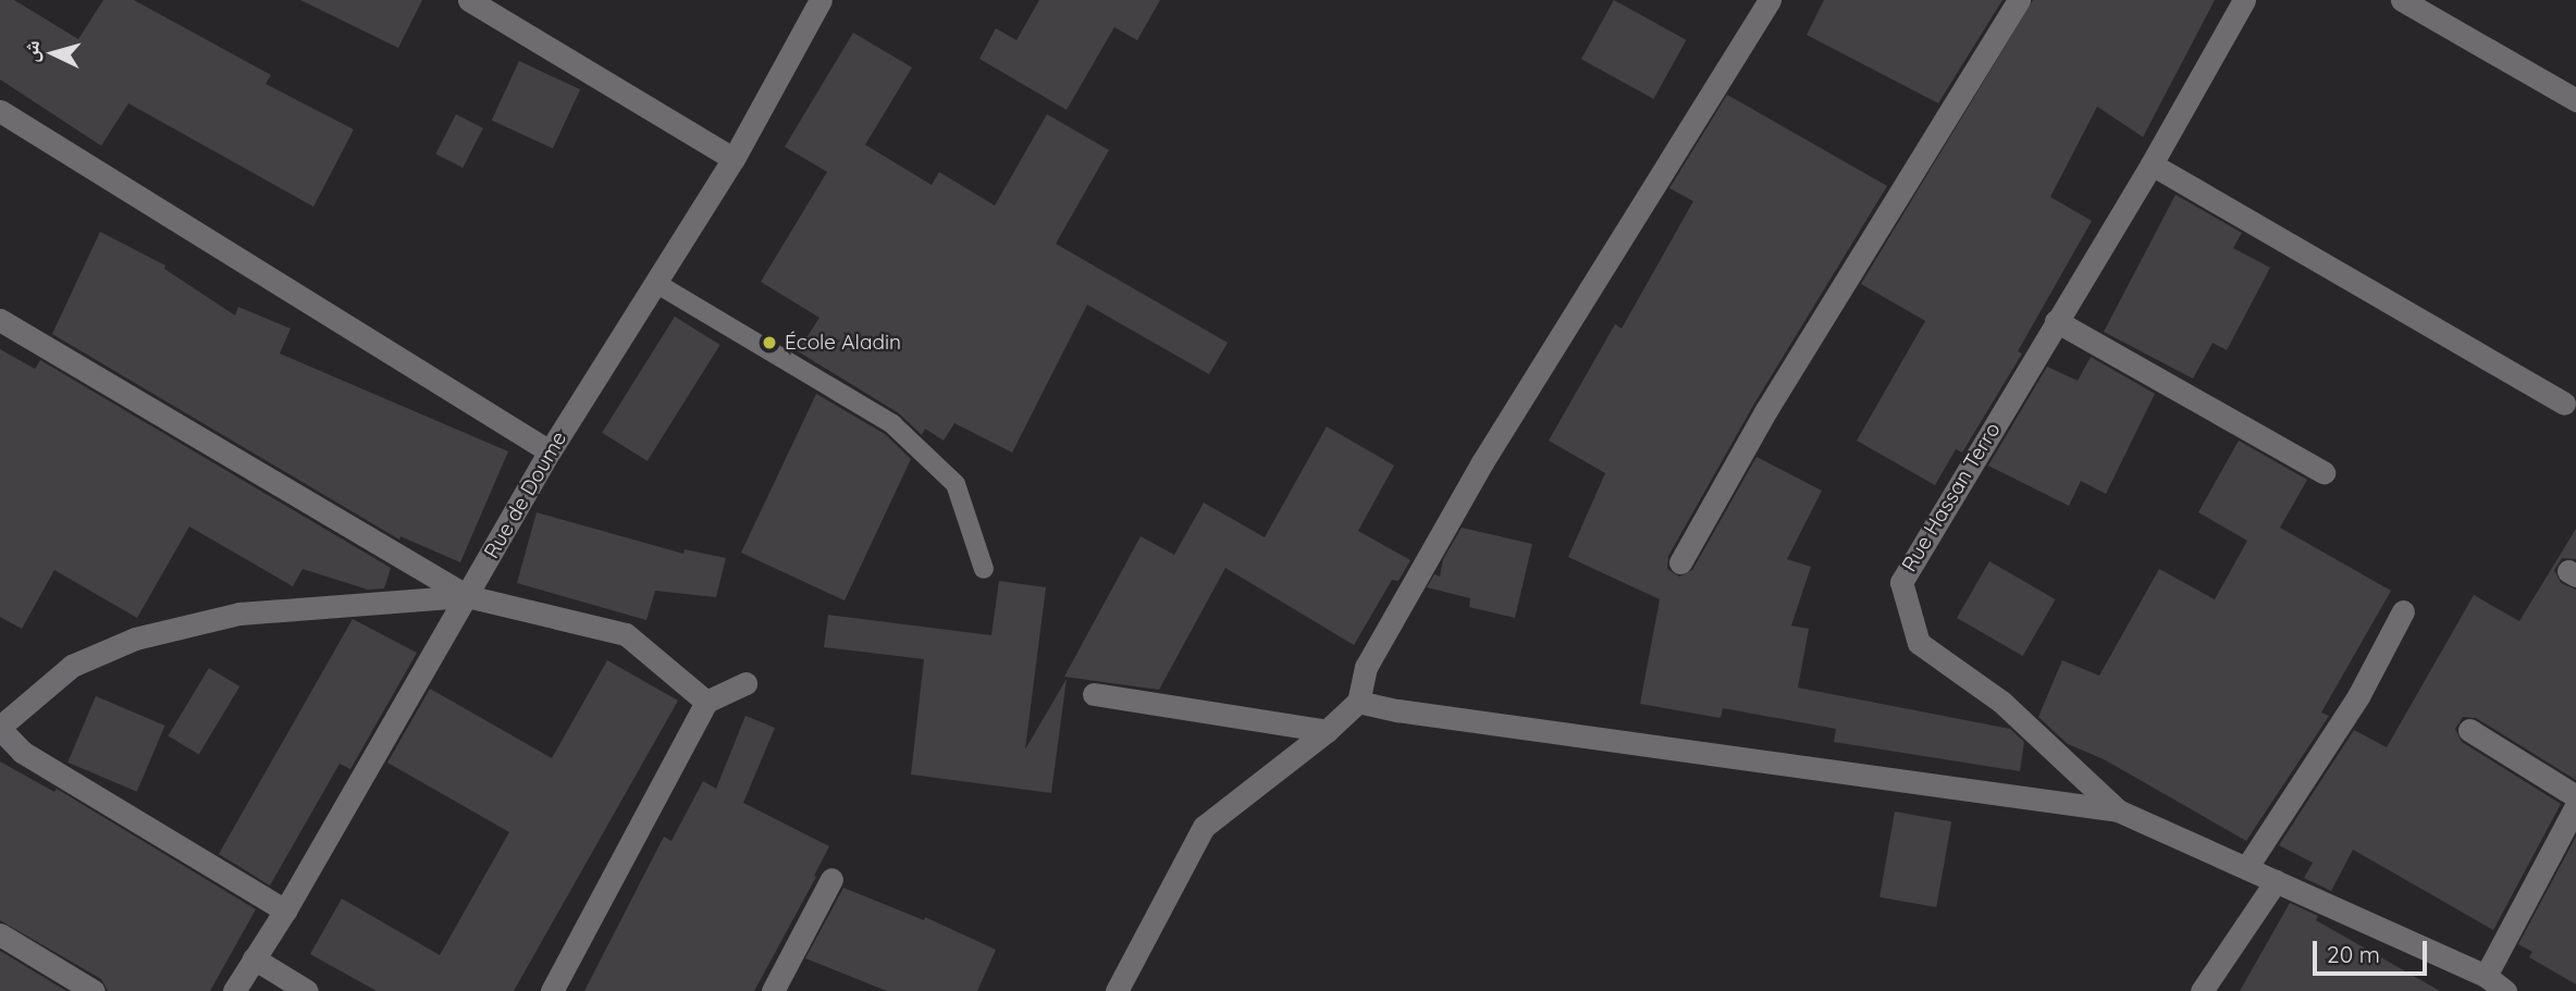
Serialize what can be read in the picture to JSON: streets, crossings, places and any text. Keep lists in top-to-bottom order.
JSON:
{
  "streets": {
    "street": ["Rue de Doume", "Rue Hassan Terro"]
  },
  "places": ["École Aladin"],
  "scale_bar": "20 m",
  "north": "left"
}
